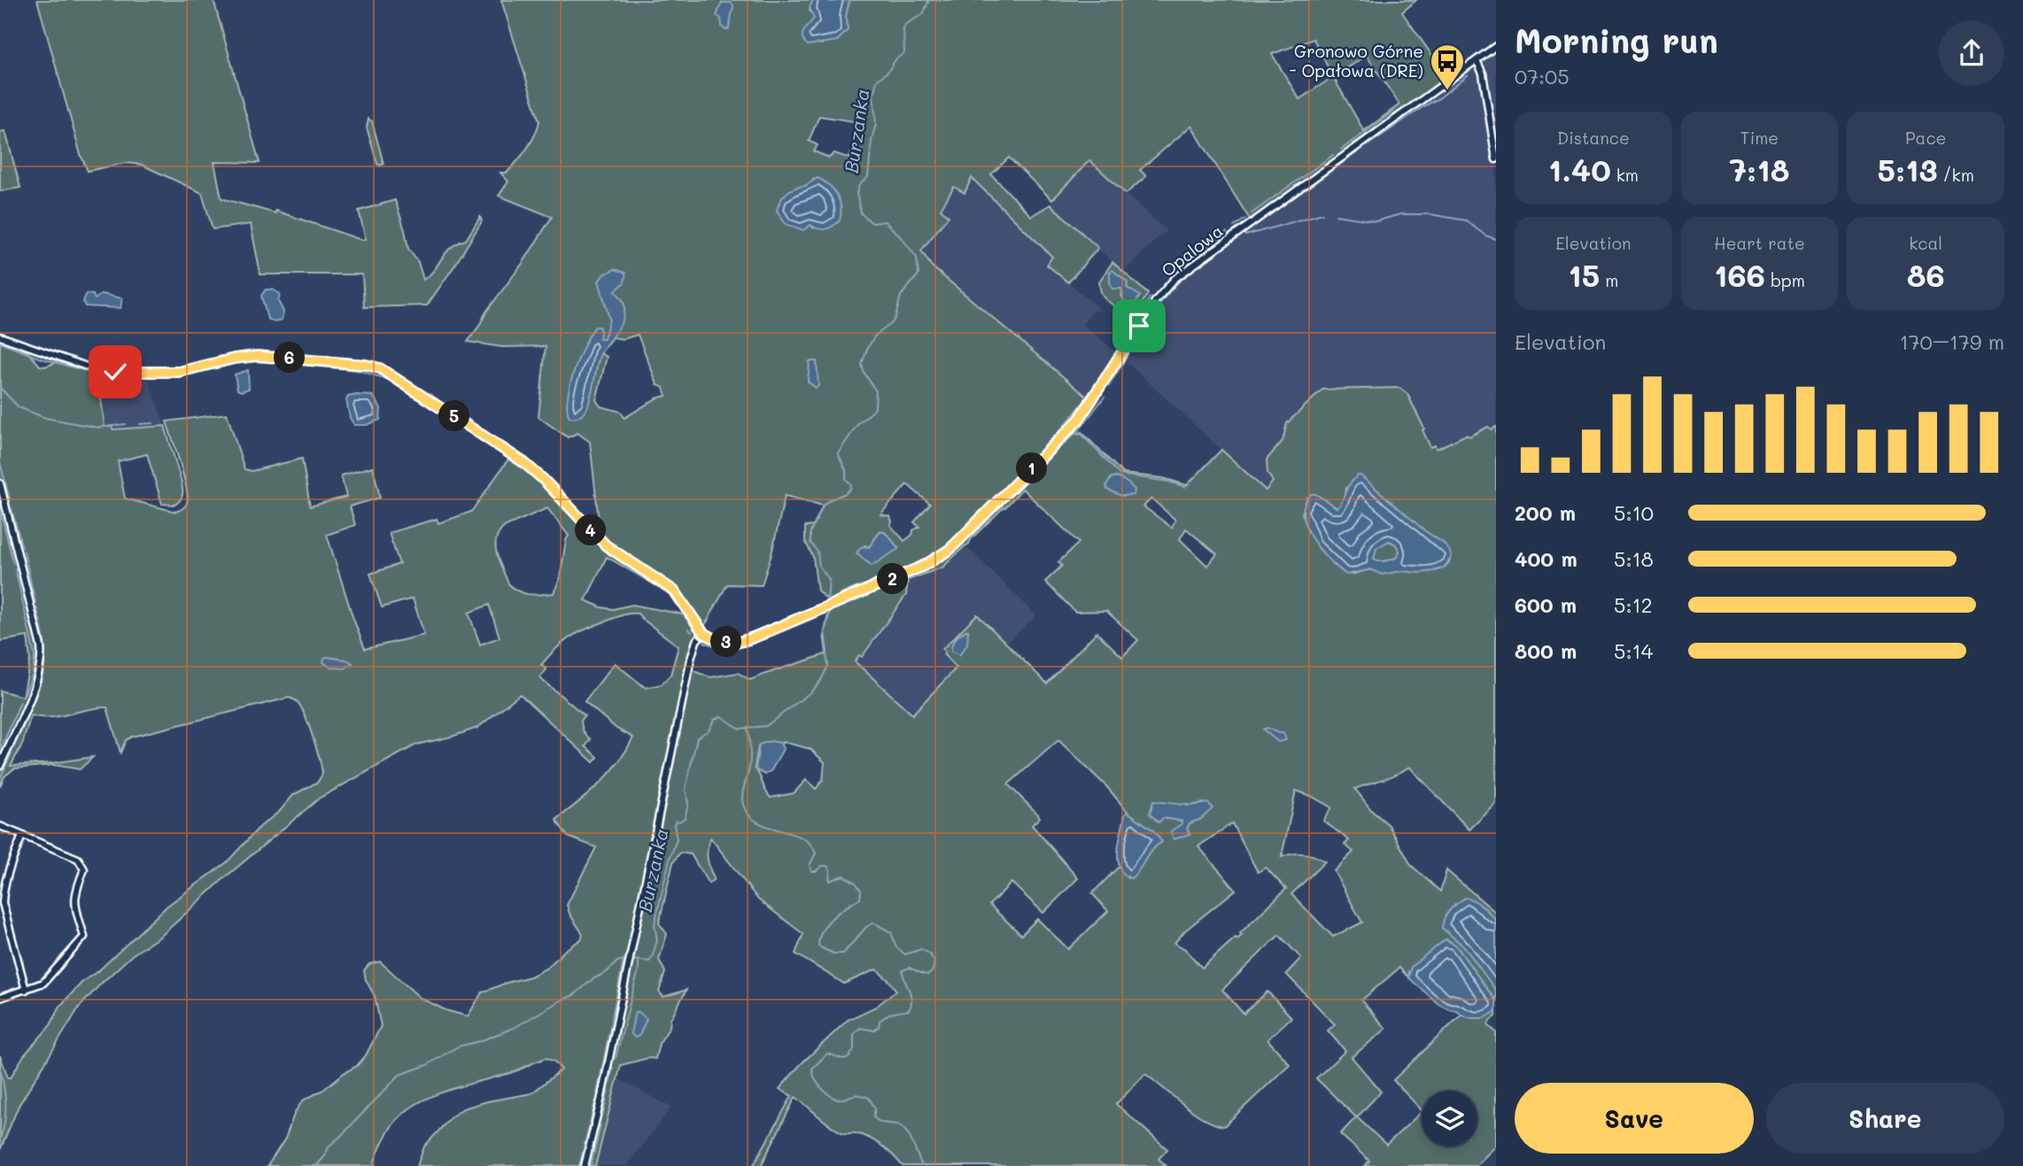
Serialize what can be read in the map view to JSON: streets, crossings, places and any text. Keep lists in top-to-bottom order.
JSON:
{
  "streets": {
    "street": ["Opalowa"]
  },
  "water": ["Burzanka"],
  "places": {
    "bus stop": ["Gronowo Górne - Opałowa (DRE)"]
  },
  "page": {
    "heading": ["Morning run", "07:05"],
    "stats": [
      ["Distance", "1.40 km"],
      ["Time", "7:18"],
      ["Pace", "5:13 /km"],
      ["Elevation", "15 m"],
      ["Heart rate", "166 bpm"],
      ["kcal", "86"]
    ],
    "chart": ["Elevation", "170–179 m"],
    "pins": [
      "6",
      "5",
      "1",
      "4",
      "2",
      "3"
    ],
    "list": [
      {
        "name": "200 m",
        "note": "5:10"
      },
      {
        "name": "400 m",
        "note": "5:18"
      },
      {
        "name": "600 m",
        "note": "5:12"
      },
      {
        "name": "800 m",
        "note": "5:14"
      }
    ],
    "buttons": ["Save", "Share"]
  }
}
